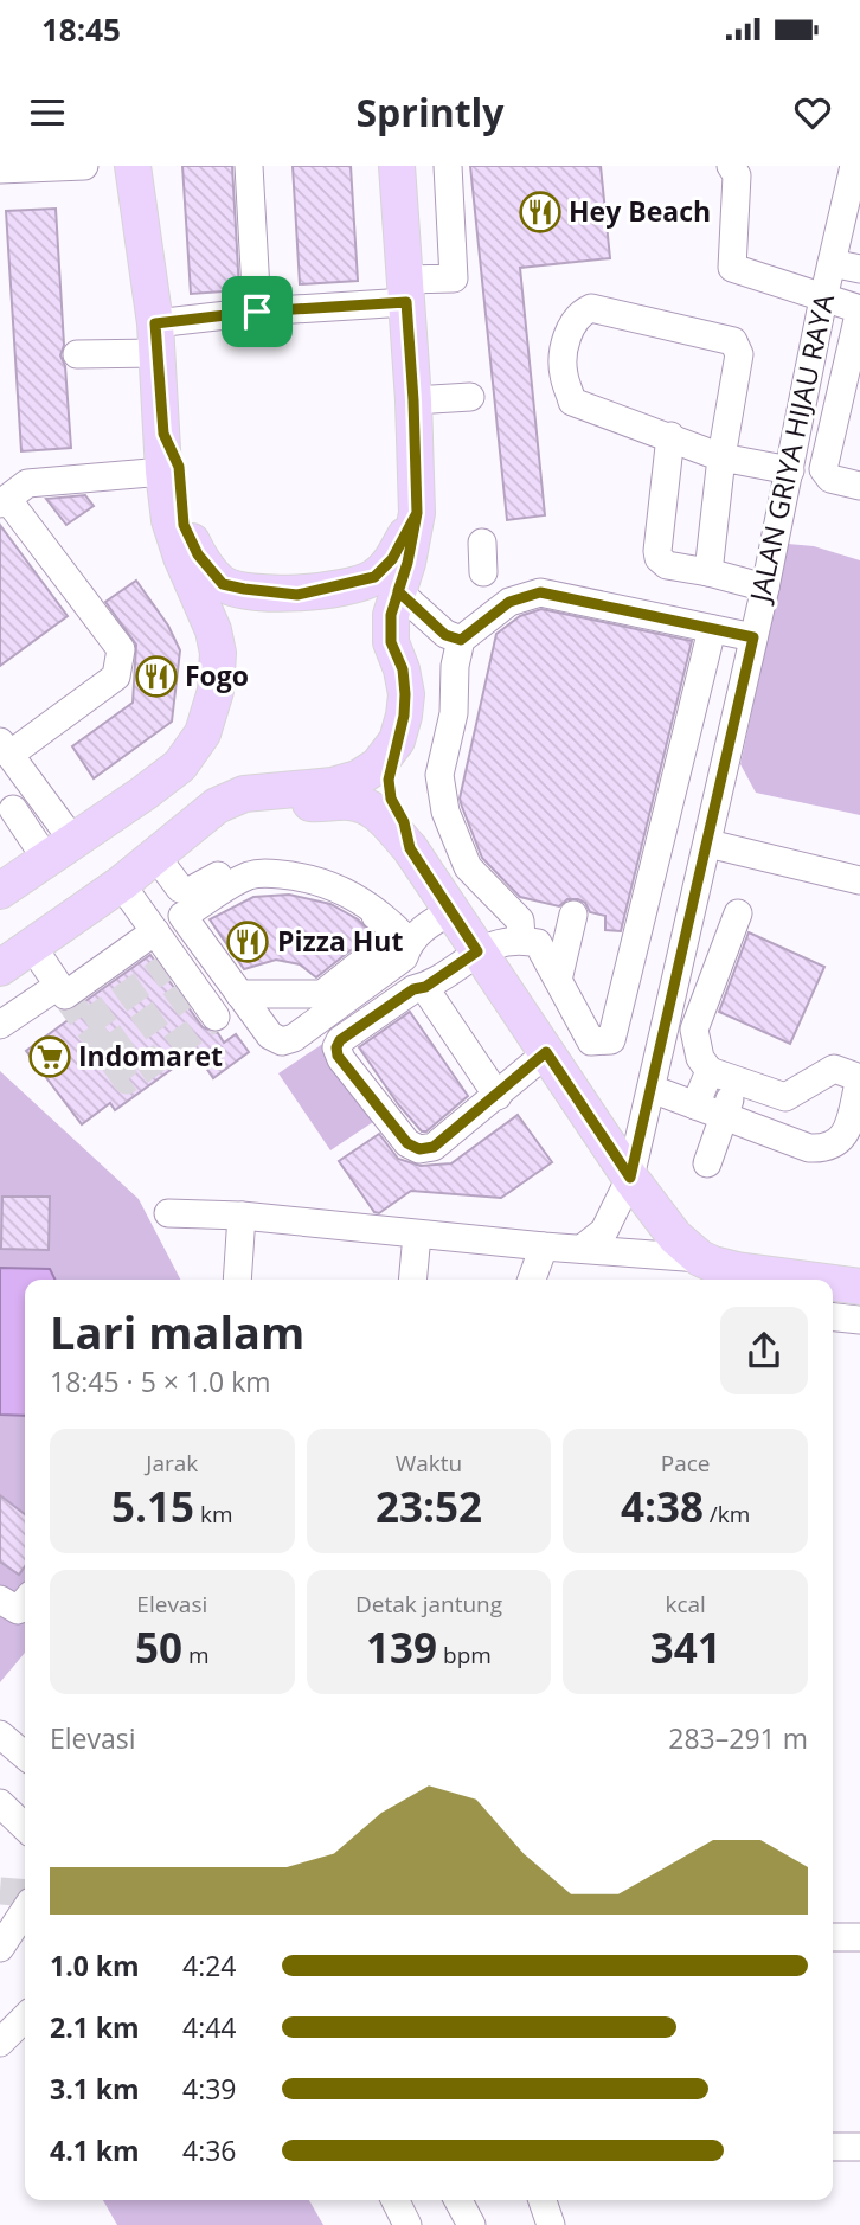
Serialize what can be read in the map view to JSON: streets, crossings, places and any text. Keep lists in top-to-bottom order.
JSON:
{
  "streets": {
    "street": ["JALAN GRIYA HIJAU RAYA"]
  },
  "places": {
    "restaurant": ["Hey Beach", "Fogo", "Pizza Hut"],
    "supermarket": ["Indomaret"]
  },
  "page": {
    "status": "18:45",
    "header": "Sprintly",
    "heading": ["Lari malam", "18:45 · 5 × 1.0 km"],
    "stats": [
      ["Jarak", "5.15 km"],
      ["Waktu", "23:52"],
      ["Pace", "4:38 /km"],
      ["Elevasi", "50 m"],
      ["Detak jantung", "139 bpm"],
      ["kcal", "341"]
    ],
    "chart": ["Elevasi", "283–291 m"],
    "list": [
      {
        "name": "1.0 km",
        "note": "4:24"
      },
      {
        "name": "2.1 km",
        "note": "4:44"
      },
      {
        "name": "3.1 km",
        "note": "4:39"
      },
      {
        "name": "4.1 km",
        "note": "4:36"
      }
    ]
  }
}
